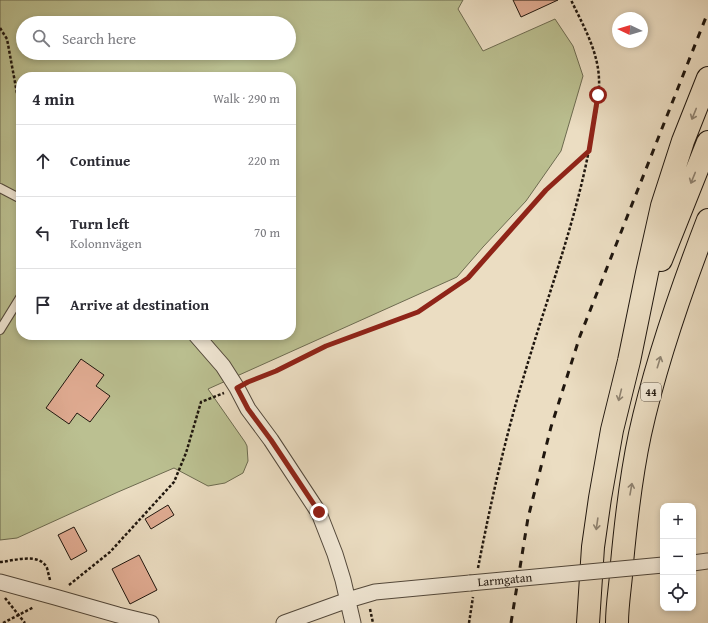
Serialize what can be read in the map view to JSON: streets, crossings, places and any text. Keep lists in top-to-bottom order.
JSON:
{
  "streets": {
    "highway": ["44"],
    "street": ["Larmgatan"]
  },
  "north": "left",
  "page": {
    "search": "Search here",
    "heading": ["4 min", "Walk · 290 m"],
    "list": [
      ["Continue", "220 m"],
      ["Turn left", "Kolonnvägen", "70 m"],
      "Arrive at destination"
    ],
    "map_buttons": ["+", "−"]
  }
}
